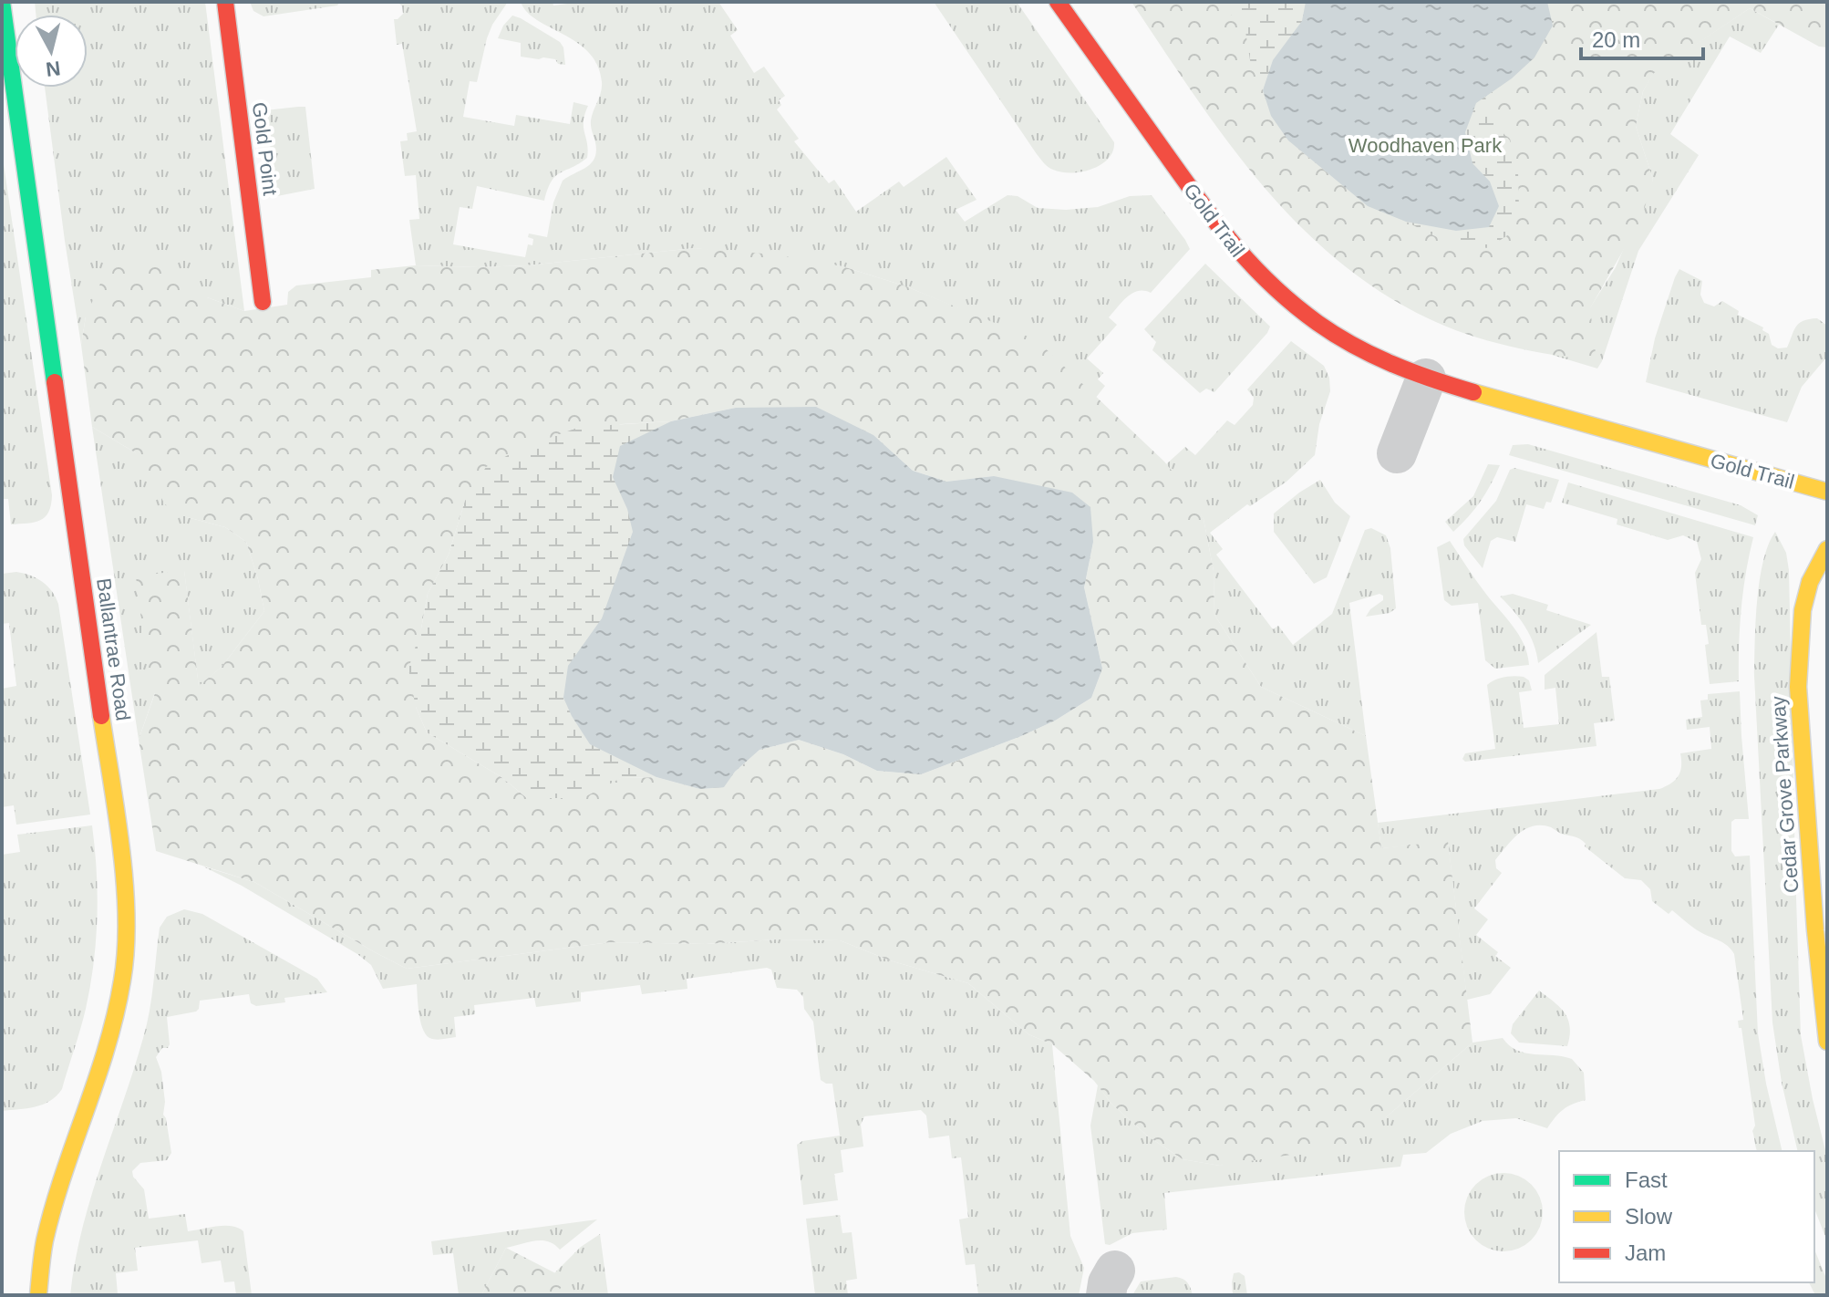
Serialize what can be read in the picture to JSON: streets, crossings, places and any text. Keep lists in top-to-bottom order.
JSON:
{
  "streets": {
    "street": [
      "Gold Point",
      "Gold Trail",
      "Ballantrae Road",
      "Cedar Grove Parkway"
    ]
  },
  "parks": ["Woodhaven Park"],
  "legend": ["Fast", "Slow", "Jam"],
  "scale_bar": "20 m",
  "north": "bottom"
}
